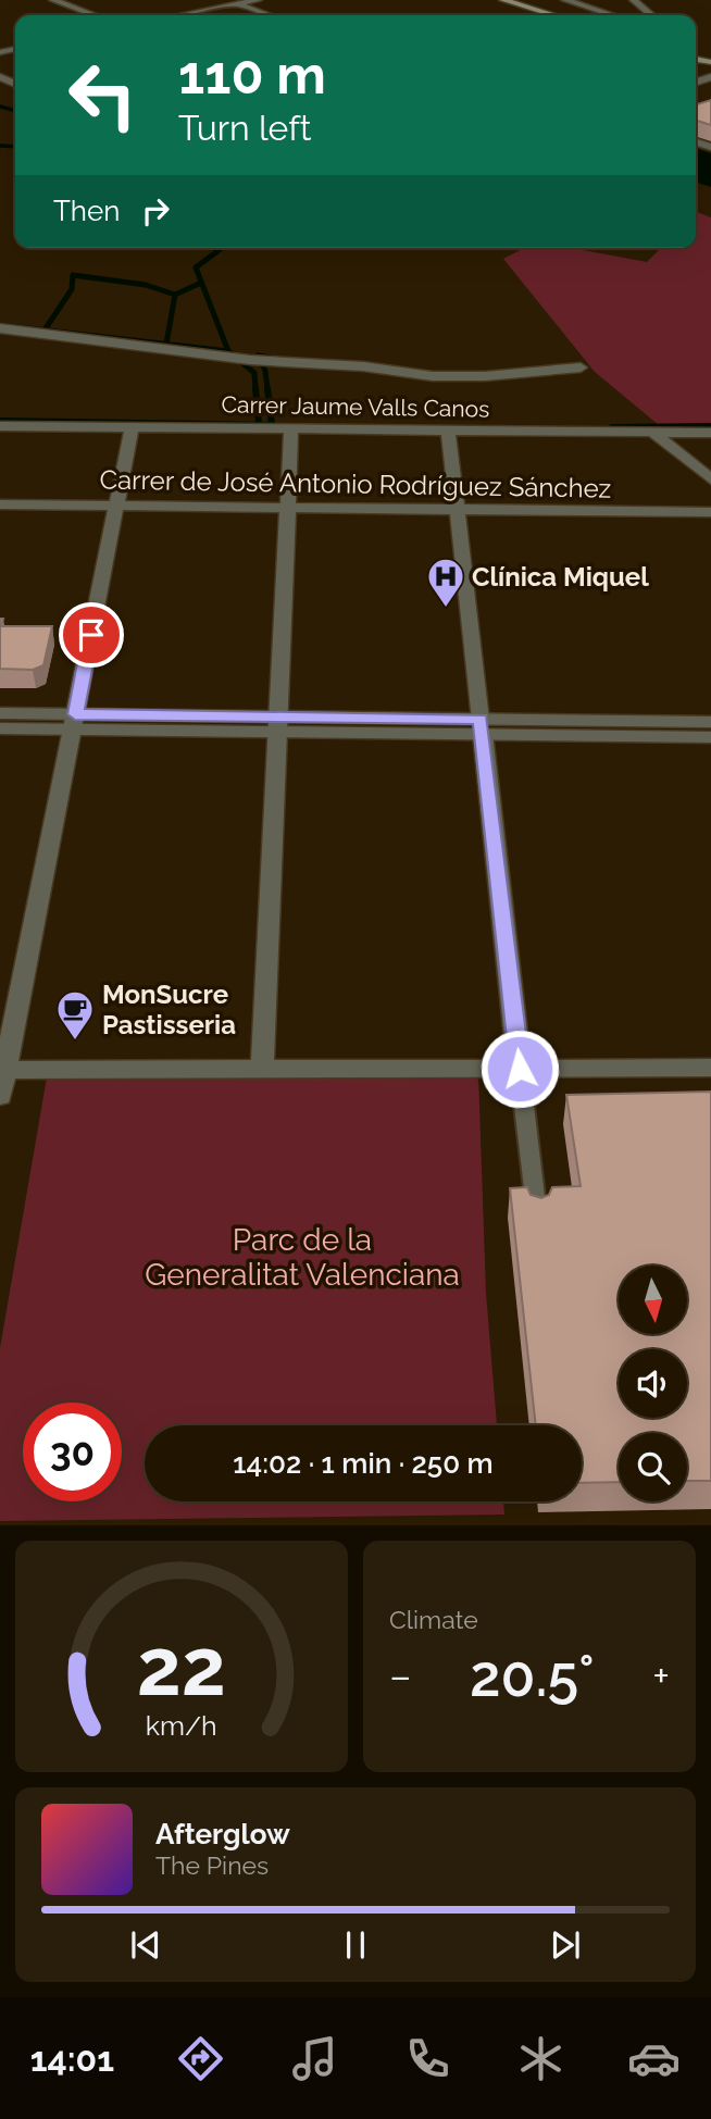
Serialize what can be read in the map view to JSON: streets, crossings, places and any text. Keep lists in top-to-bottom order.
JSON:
{
  "streets": {
    "street": ["Carrer Jaume Valls Canos", "Carrer de José Antonio Rodríguez Sánchez"]
  },
  "parks": ["Parc de la Generalitat Valenciana"],
  "places": {
    "hospital": ["Clínica Miquel"],
    "cafe": ["MonSucre Pastisseria"]
  },
  "north": "bottom",
  "page": {
    "turn": ["110 m", "Turn left"],
    "then": "Then",
    "limit": "30",
    "trip": "14:02 · 1 min · 250 m",
    "tile": "Climate",
    "heat": ["−", "20.5°", "+"],
    "song": ["Afterglow", "The Pines"],
    "tabs": "14:01",
    "gauge": ["22", "km/h"]
  }
}
